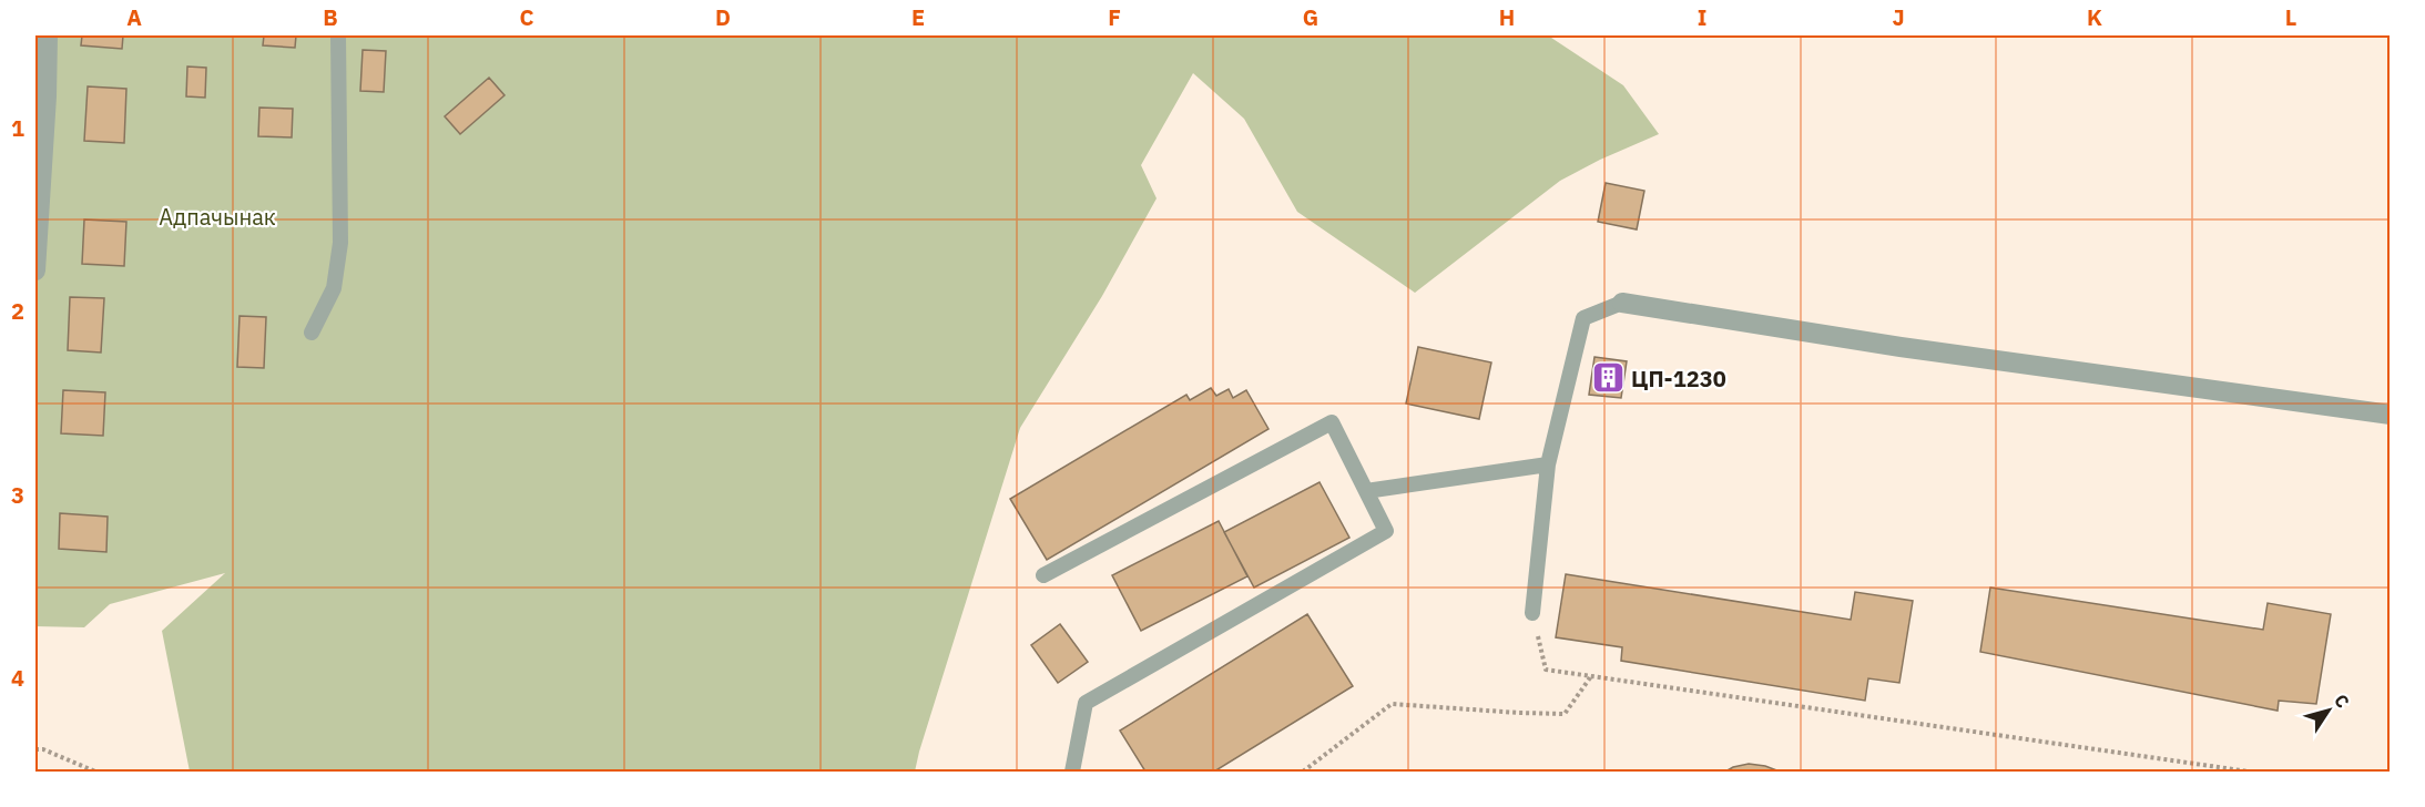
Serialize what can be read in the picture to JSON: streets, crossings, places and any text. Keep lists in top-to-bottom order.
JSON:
{
  "parks": ["Адпачынак"],
  "places": {
    "building": ["ЦП-1230"]
  },
  "north": "top right",
  "grid": {
    "columns": [
      "A",
      "B",
      "C",
      "D",
      "E",
      "F",
      "G",
      "H",
      "I",
      "J",
      "K",
      "L"
    ],
    "rows": [
      "1",
      "2",
      "3",
      "4"
    ]
  }
}
